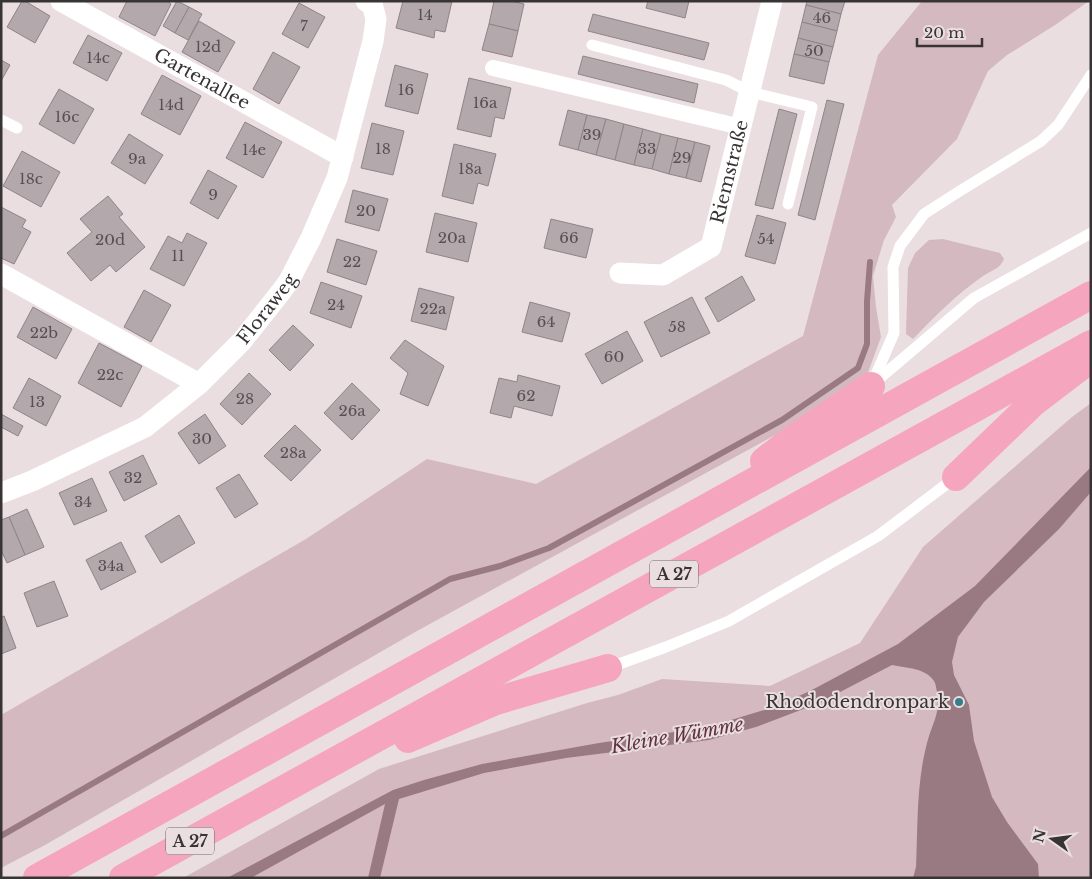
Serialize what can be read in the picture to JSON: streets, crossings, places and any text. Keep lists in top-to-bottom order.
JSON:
{
  "streets": {
    "highway": ["A 27"],
    "street": ["Gartenallee", "Riemstraße", "Floraweg"]
  },
  "crossings": [
    ["Gartenallee", "Floraweg"]
  ],
  "water": ["Kleine Wümme"],
  "places": ["Rhododendronpark"],
  "house_numbers": [
    "14",
    "46",
    "7",
    "12d",
    "50",
    "14c",
    "16",
    "16a",
    "14d",
    "16c",
    "39",
    "18",
    "33",
    "14e",
    "29",
    "9a",
    "18a",
    "18c",
    "9",
    "20",
    "20a",
    "66",
    "54",
    "20d",
    "11",
    "22",
    "24",
    "22a",
    "64",
    "58",
    "22b",
    "60",
    "22c",
    "62",
    "28",
    "13",
    "26a",
    "30",
    "28a",
    "32",
    "34",
    "34a"
  ],
  "scale_bar": "20 m",
  "north": "left"
}
